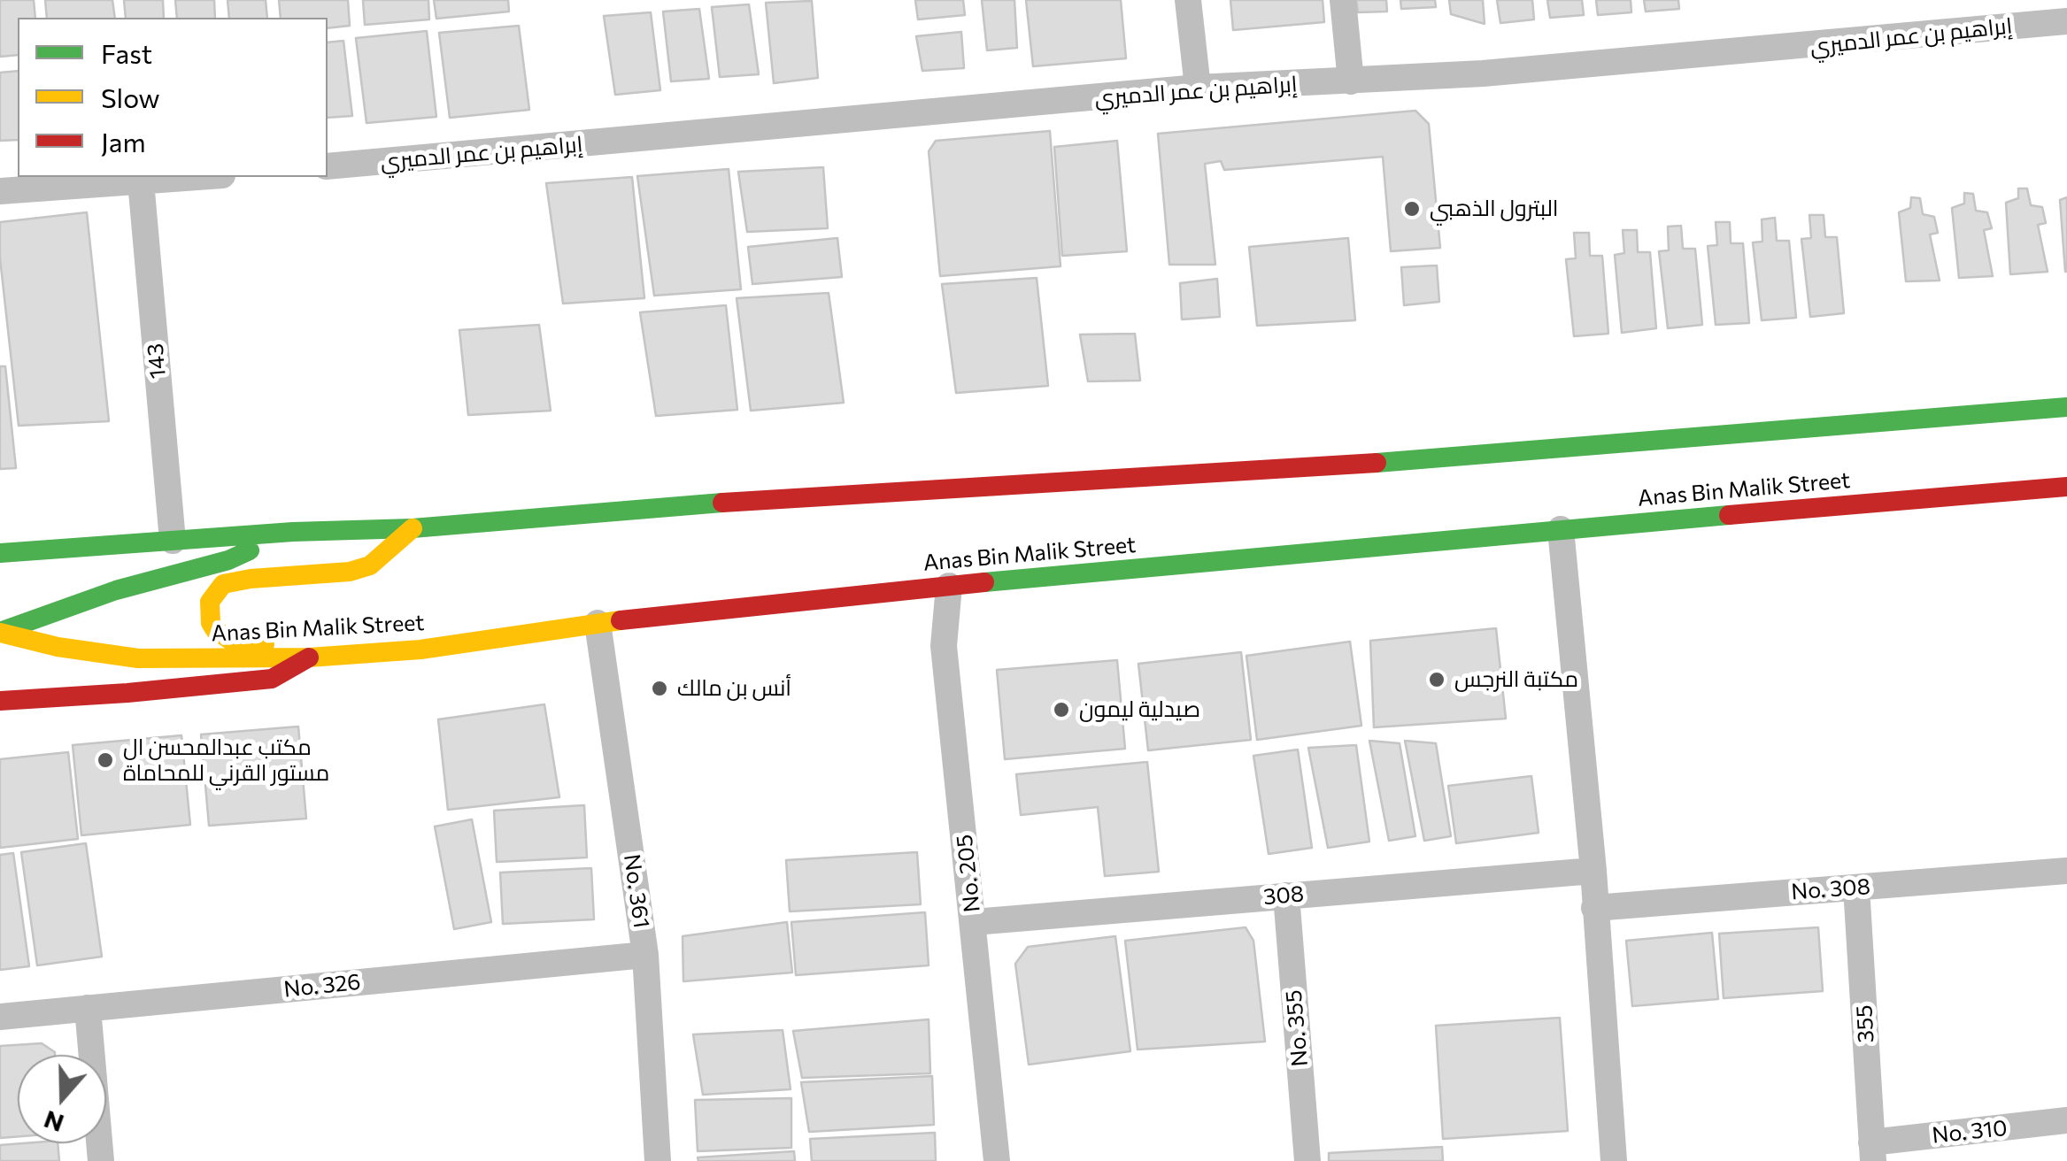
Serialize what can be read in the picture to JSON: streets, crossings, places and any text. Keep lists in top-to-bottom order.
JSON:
{
  "streets": {
    "main road": ["Anas Bin Malik Street"],
    "street": [
      "إبراهيم بن عمر الدميري",
      "143",
      "No. 205",
      "No. 308",
      "No. 361",
      "308",
      "No. 326",
      "355",
      "No. 355",
      "No. 310"
    ]
  },
  "crossings": [
    ["Anas Bin Malik Street", "No. 205"],
    ["Anas Bin Malik Street", "No. 361"],
    ["No. 205", "308"],
    ["No. 308", "355"],
    ["No. 361", "No. 326"],
    ["308", "No. 355"],
    ["355", "No. 310"]
  ],
  "places": [
    "البترول الذهبي",
    "مكتبة النرجس",
    "أنس بن مالك",
    "صيدلية ليمون",
    "مكتب عبدالمحسن ال مستور القرني للمحاماة"
  ],
  "legend": ["Fast", "Slow", "Jam"],
  "north": "bottom"
}
